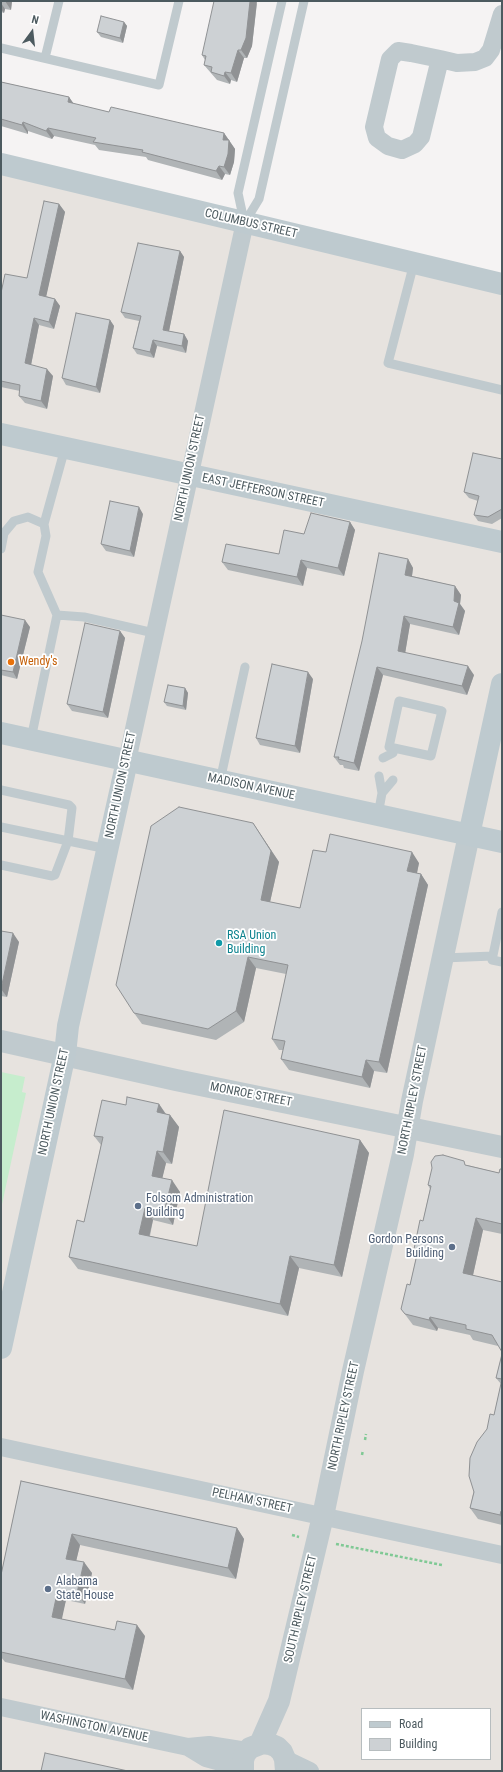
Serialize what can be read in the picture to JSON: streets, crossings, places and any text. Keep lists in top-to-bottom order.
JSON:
{
  "streets": {
    "main road": [
      "COLUMBUS STREET",
      "NORTH UNION STREET",
      "EAST JEFFERSON STREET",
      "MADISON AVENUE",
      "NORTH RIPLEY STREET"
    ],
    "street": [
      "MONROE STREET",
      "PELHAM STREET",
      "SOUTH RIPLEY STREET",
      "WASHINGTON AVENUE"
    ]
  },
  "crossings": [
    ["COLUMBUS STREET", "NORTH UNION STREET"],
    ["NORTH UNION STREET", "EAST JEFFERSON STREET"],
    ["NORTH UNION STREET", "MADISON AVENUE"],
    ["NORTH UNION STREET", "MONROE STREET"],
    ["MADISON AVENUE", "NORTH RIPLEY STREET"],
    ["MONROE STREET", "NORTH RIPLEY STREET"],
    ["NORTH RIPLEY STREET", "PELHAM STREET"],
    ["NORTH RIPLEY STREET", "SOUTH RIPLEY STREET"],
    ["PELHAM STREET", "SOUTH RIPLEY STREET"],
    ["SOUTH RIPLEY STREET", "WASHINGTON AVENUE"]
  ],
  "places": [
    "Wendy's",
    "RSA Union Building",
    "Folsom Administration Building",
    "Gordon Persons Building",
    "Alabama State House"
  ],
  "legend": ["Road", "Building"],
  "north": "top"
}
